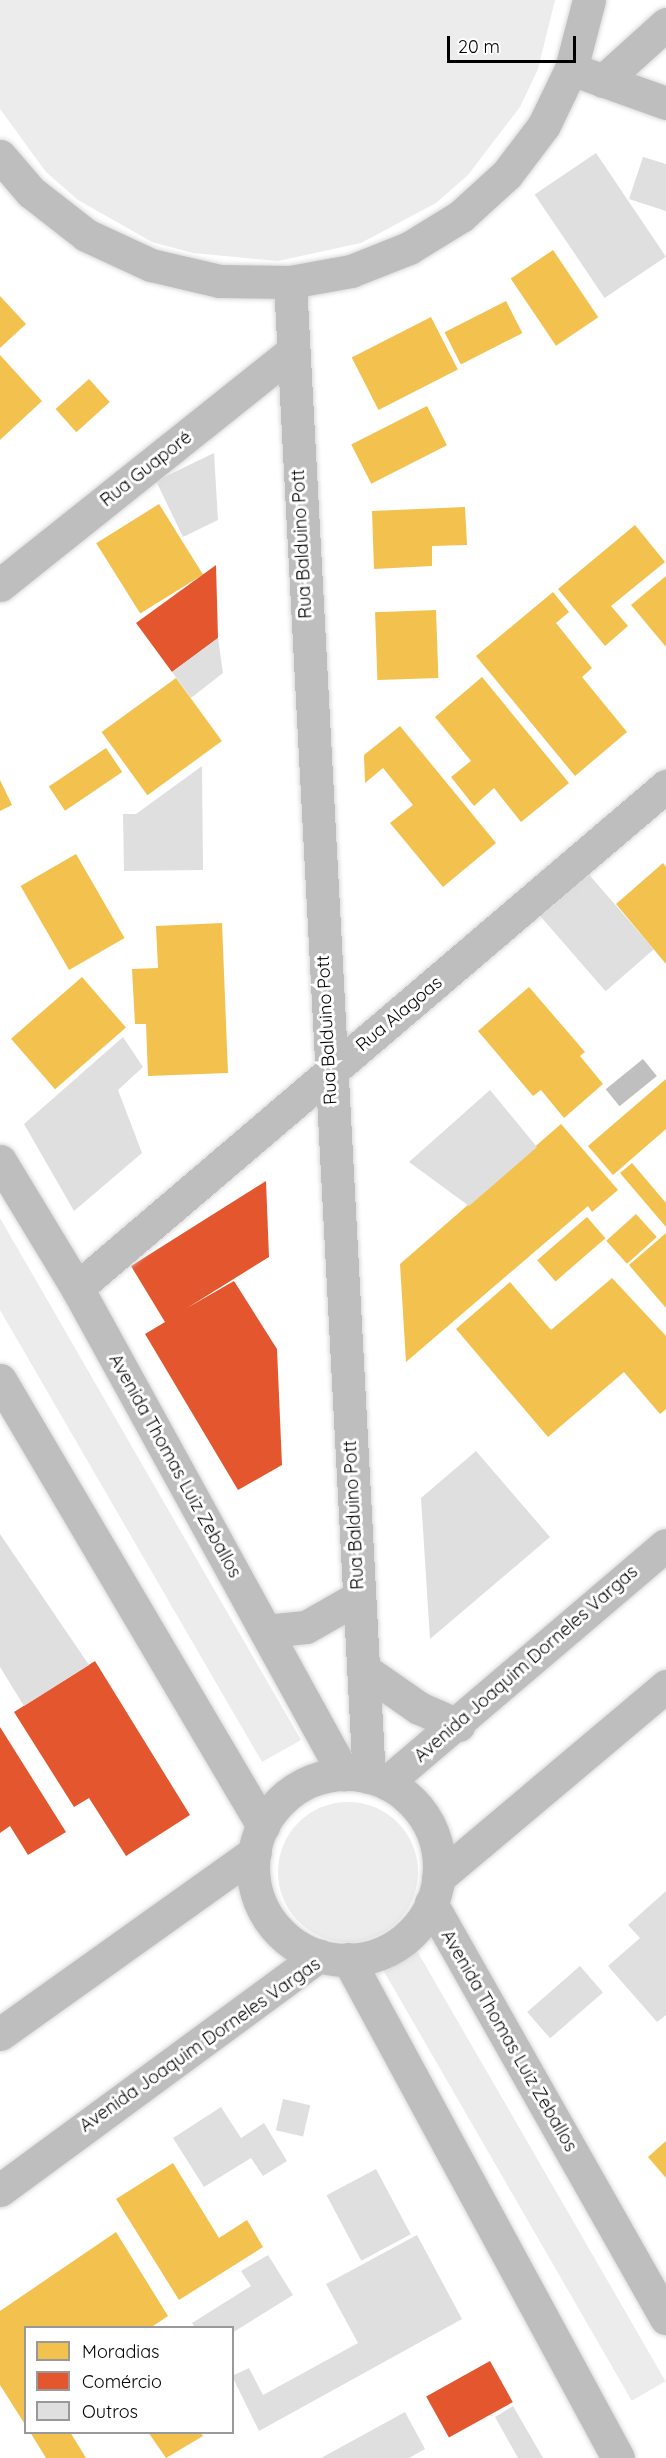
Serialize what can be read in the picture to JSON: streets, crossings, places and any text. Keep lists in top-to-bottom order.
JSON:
{
  "streets": {
    "street": [
      "Rua Guaporé",
      "Rua Balduino Pott",
      "Rua Alagoas",
      "Avenida Thomas Luiz Zeballos",
      "Avenida Joaquim Dorneles Vargas"
    ]
  },
  "crossings": [
    ["Rua Guaporé", "Rua Balduino Pott"],
    ["Rua Balduino Pott", "Rua Alagoas"],
    ["Rua Balduino Pott", "Avenida Thomas Luiz Zeballos"],
    ["Rua Balduino Pott", "Avenida Joaquim Dorneles Vargas"],
    ["Rua Alagoas", "Avenida Thomas Luiz Zeballos"],
    ["Avenida Thomas Luiz Zeballos", "Avenida Joaquim Dorneles Vargas"]
  ],
  "legend": ["Moradias", "Comércio", "Outros"],
  "scale_bar": "20 m"
}
